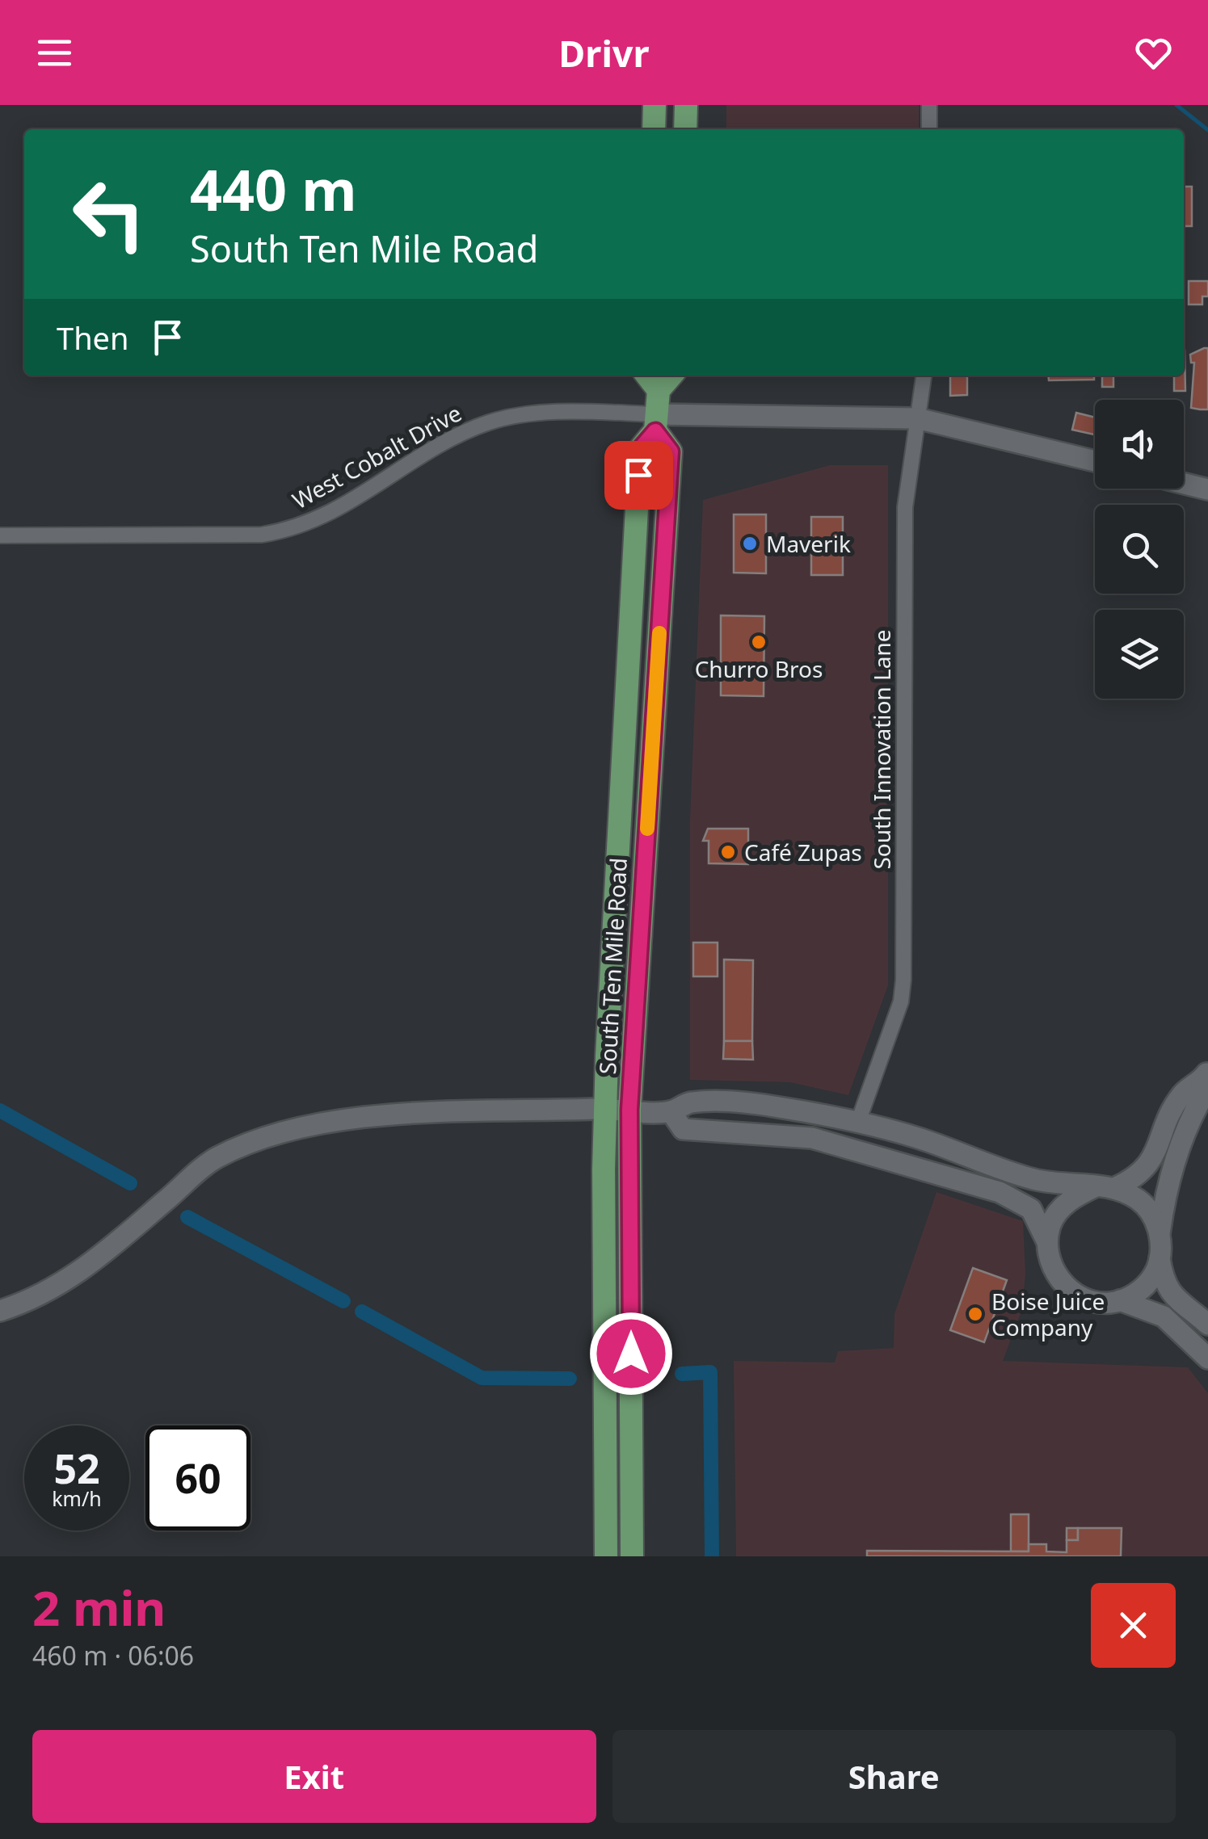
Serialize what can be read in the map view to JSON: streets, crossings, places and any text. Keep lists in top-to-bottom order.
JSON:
{
  "streets": {
    "main road": ["South Ten Mile Road"],
    "street": ["West Cobalt Drive", "South Innovation Lane"]
  },
  "crossings": [
    ["West Cobalt Drive", "South Innovation Lane"],
    ["West Cobalt Drive", "South Ten Mile Road"]
  ],
  "places": [
    "Maverik",
    "Churro Bros",
    "Café Zupas",
    "Boise Juice Company"
  ],
  "page": {
    "header": "Drivr",
    "turn": ["440 m", "South Ten Mile Road"],
    "then": "Then",
    "speed": "52 km/h",
    "limit": "60",
    "heading": ["2 min", "460 m · 06:06"],
    "buttons": ["Exit", "Share"]
  }
}
